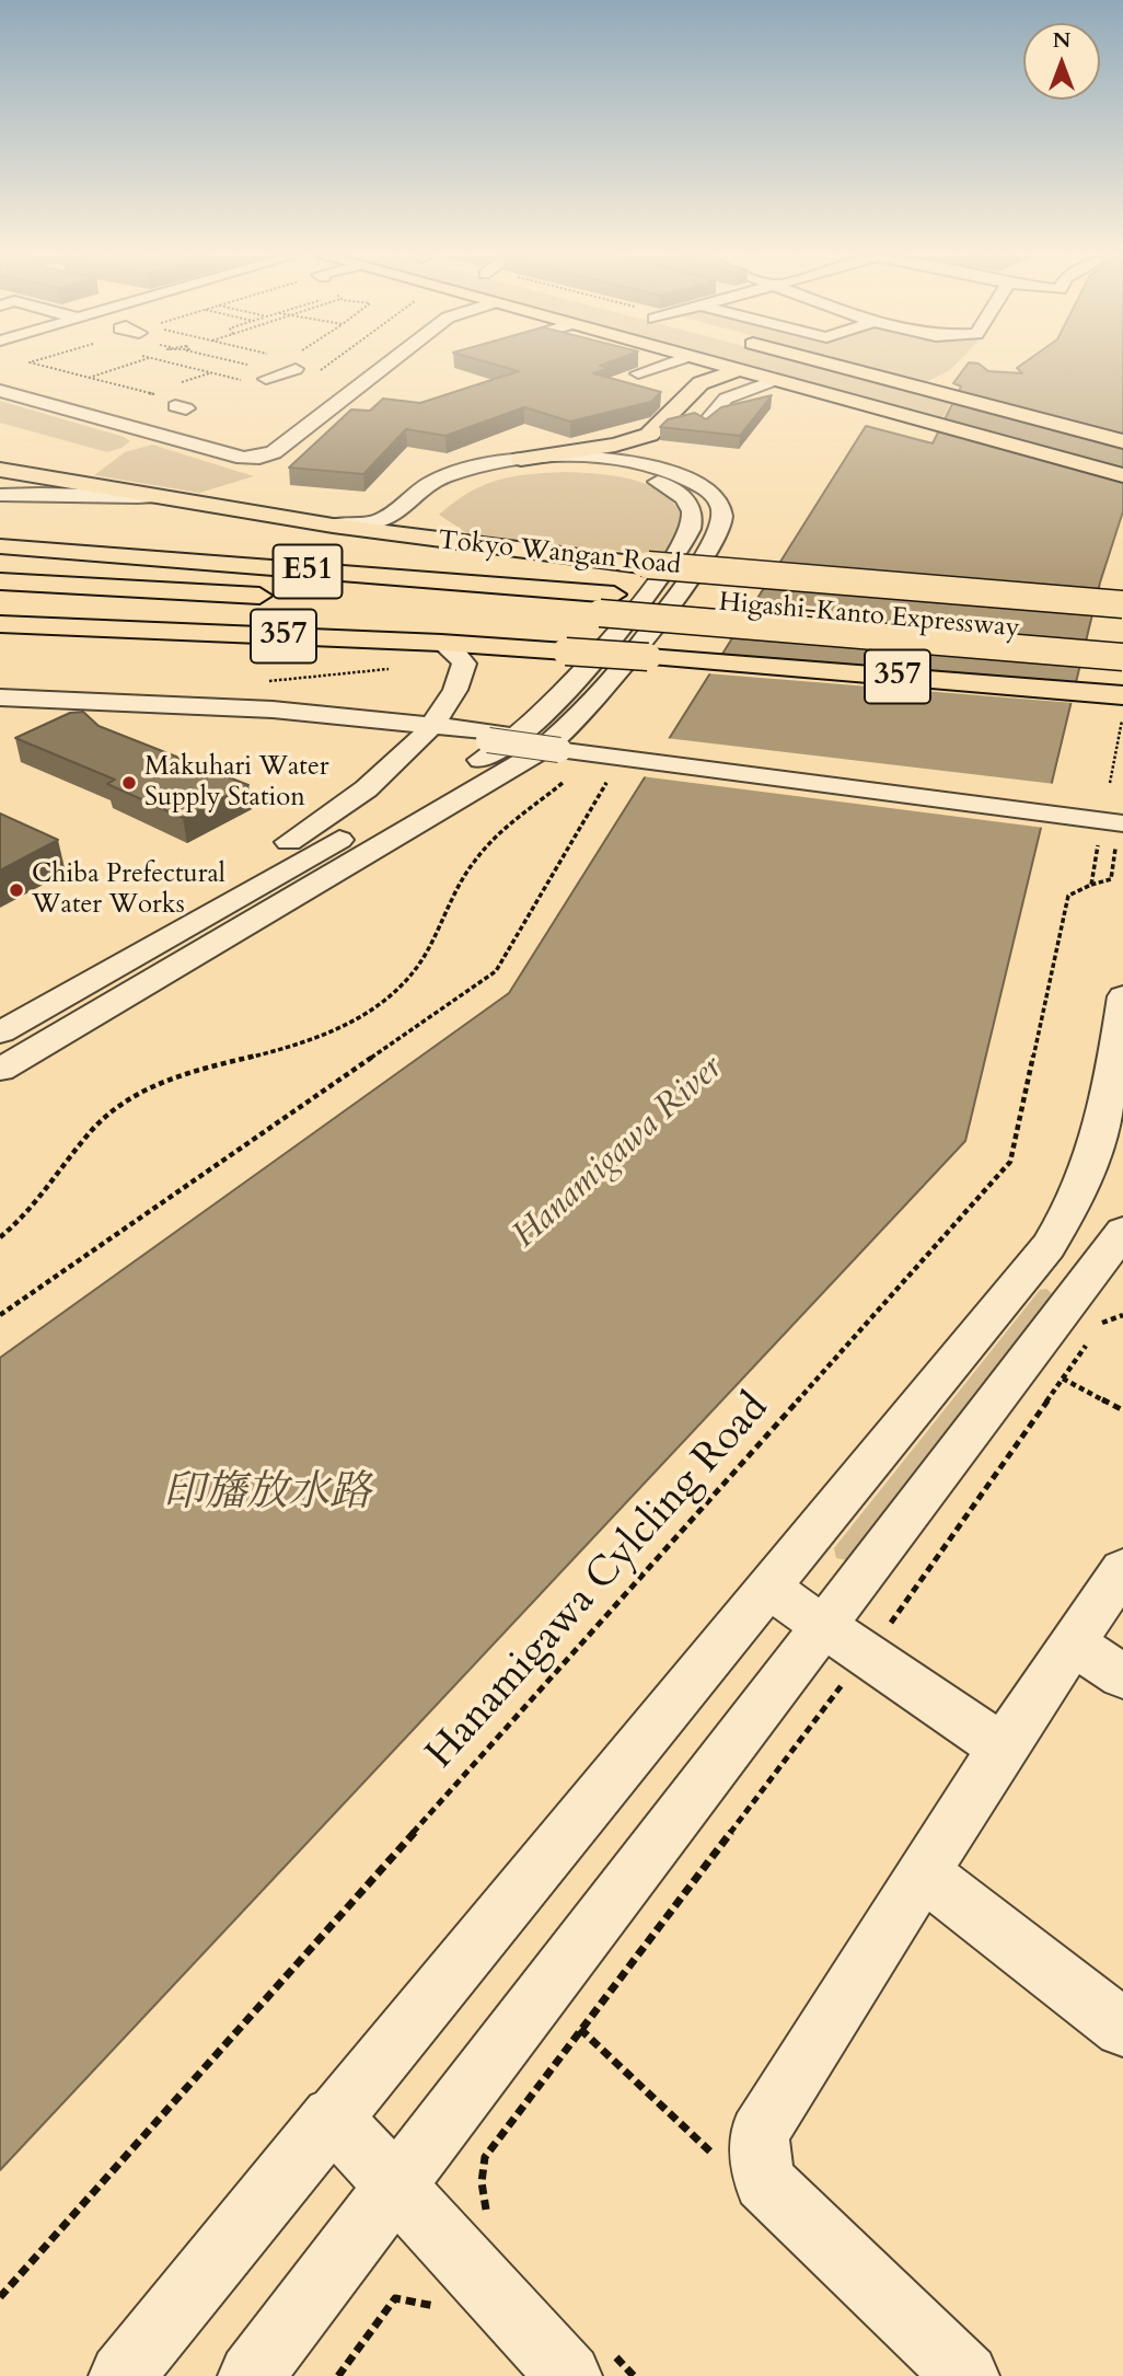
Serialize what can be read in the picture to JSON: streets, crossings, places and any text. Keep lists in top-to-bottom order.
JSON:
{
  "streets": {
    "highway": [
      "Tokyo Wangan Road",
      "E51",
      "Higashi-Kanto Expressway",
      "357"
    ],
    "path": ["Hanamigawa Cylcling Road"]
  },
  "crossings": [
    ["E51", "Higashi-Kanto Expressway"]
  ],
  "water": ["Hanamigawa River", "印旛放水路"],
  "places": ["Makuhari Water Supply Station", "Chiba Prefectural Water Works"],
  "north": "top"
}
